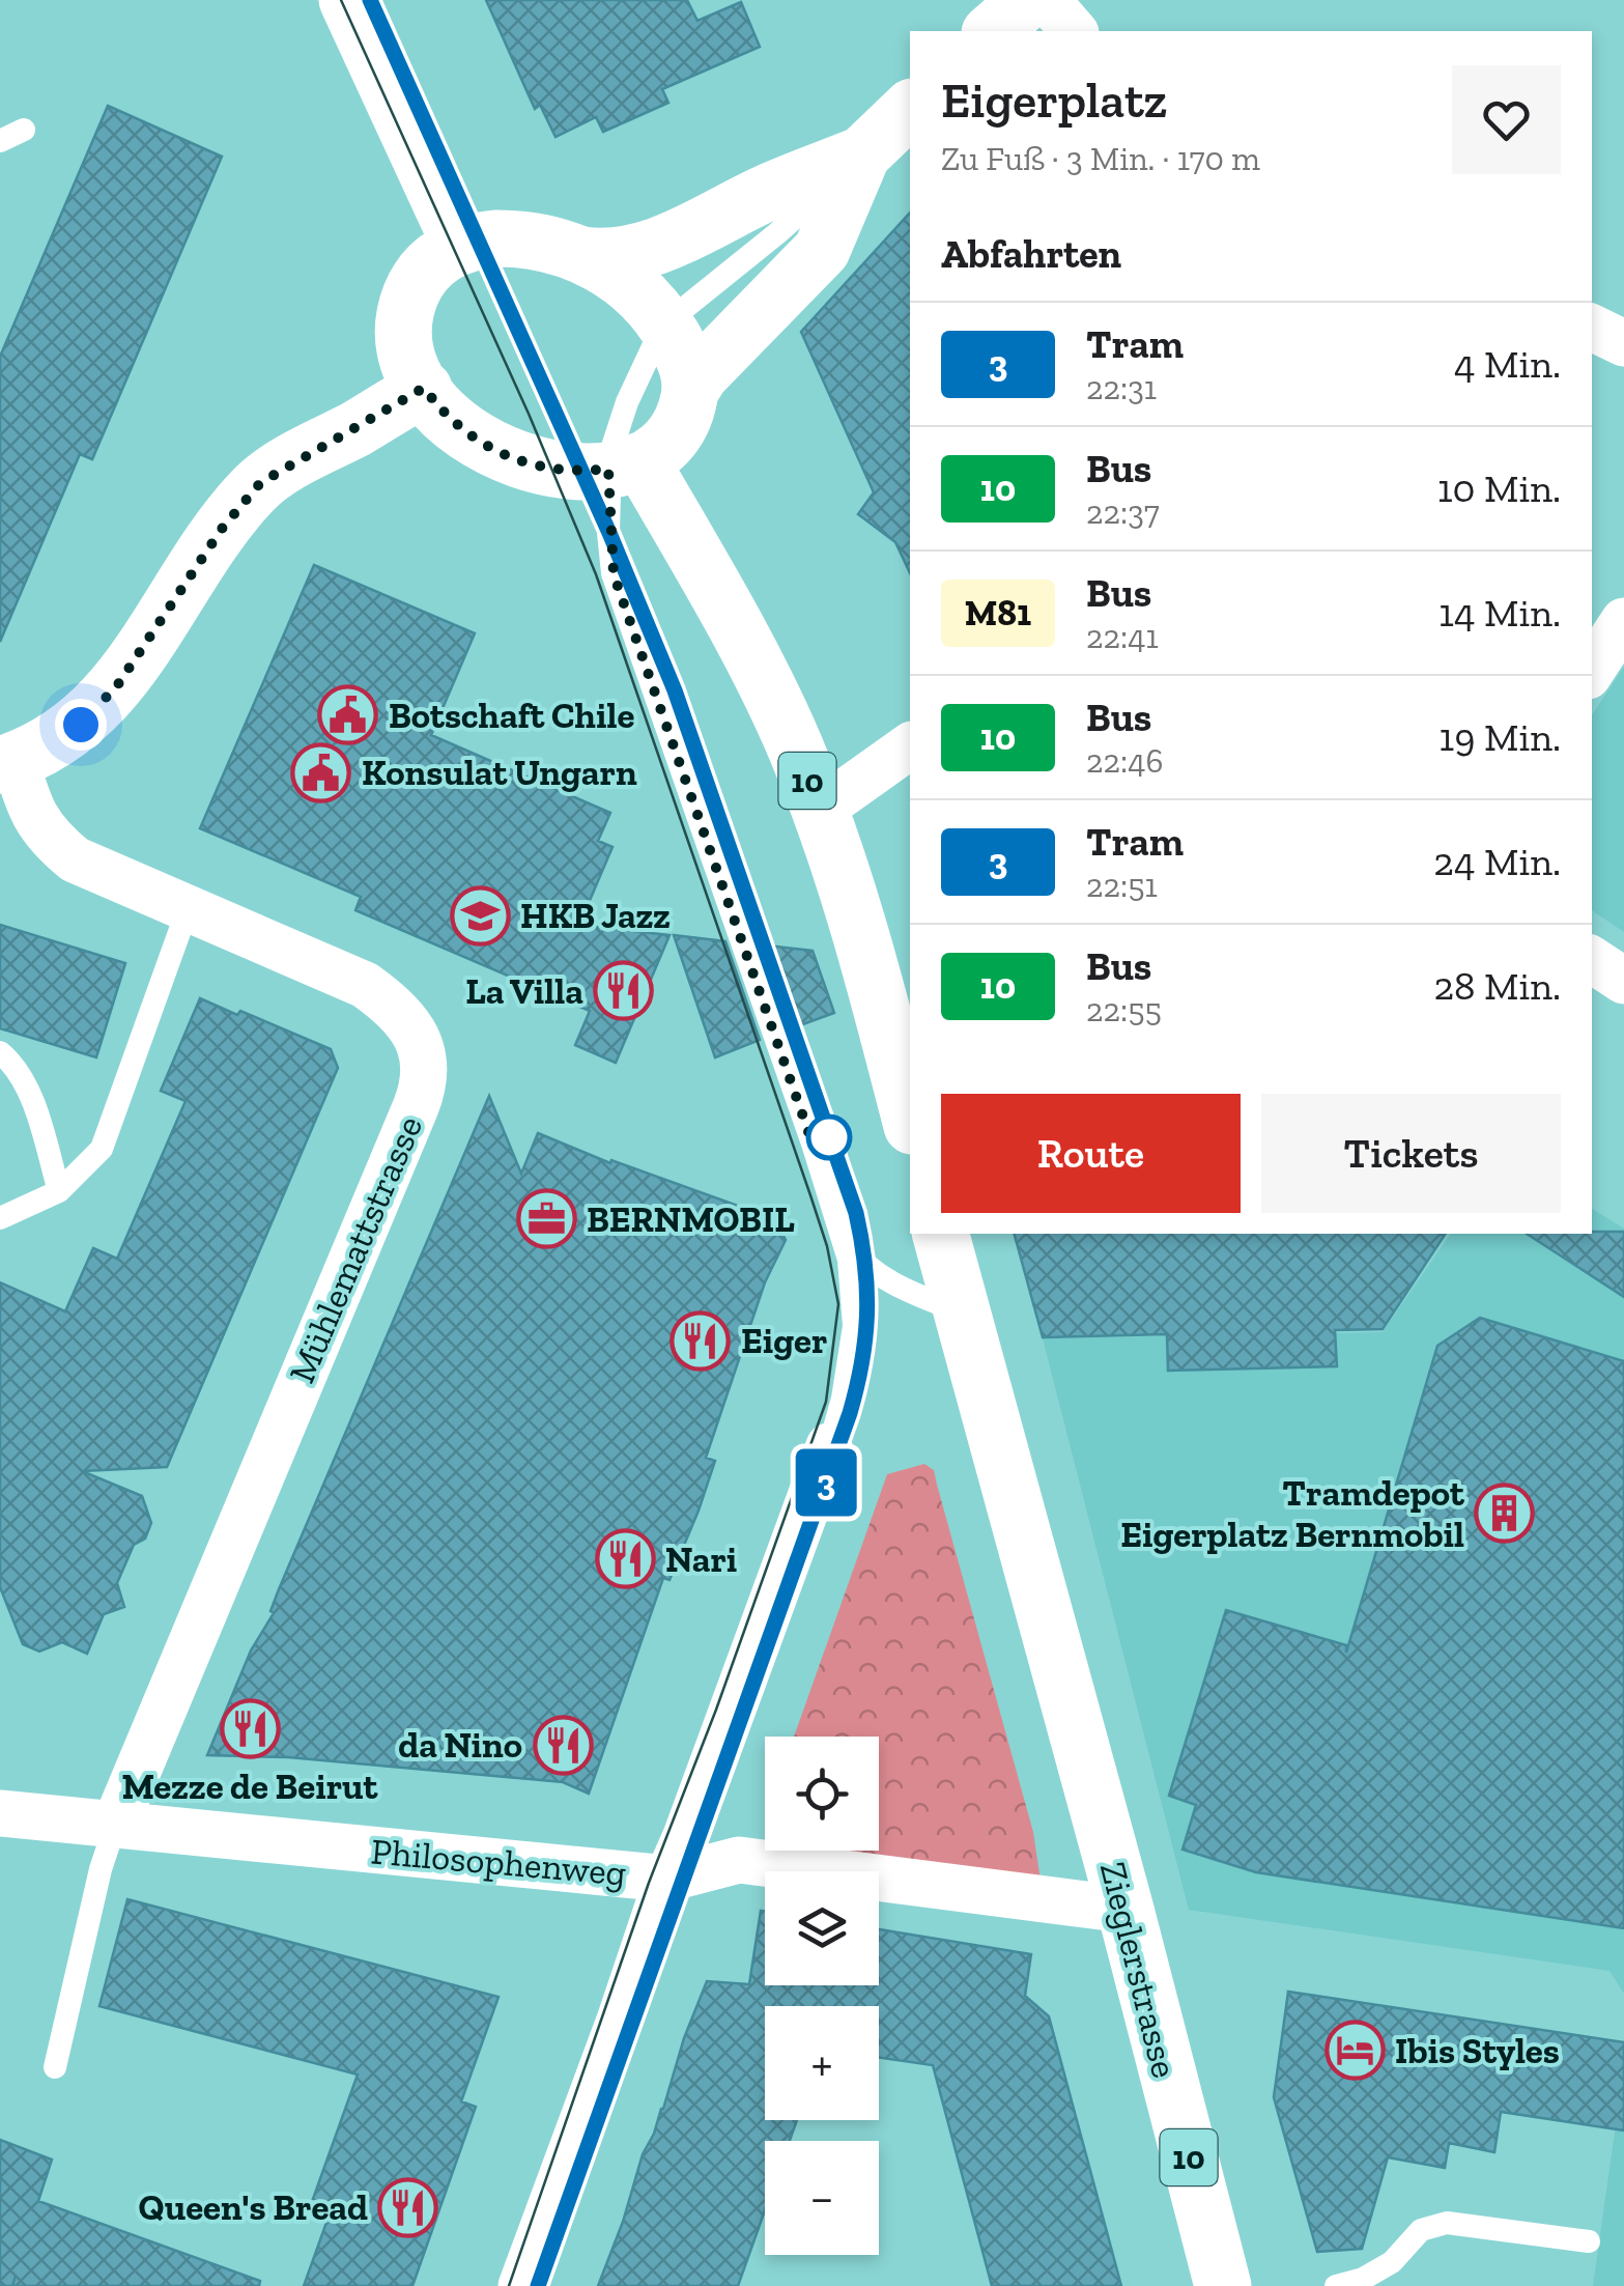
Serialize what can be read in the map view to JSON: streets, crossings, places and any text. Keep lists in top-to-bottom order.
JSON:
{
  "streets": {
    "main road": ["10", "Zieglerstrasse"],
    "street": ["Mühlemattstrasse", "Philosophenweg"]
  },
  "crossings": [
    ["10", "Zieglerstrasse"],
    ["Mühlemattstrasse", "Philosophenweg"],
    ["Philosophenweg", "Zieglerstrasse"]
  ],
  "places": {
    "public building": ["Botschaft Chile", "Konsulat Ungarn"],
    "school or university": ["HKB Jazz"],
    "restaurant": [
      "La Villa",
      "Eiger",
      "Nari",
      "Mezze de Beirut",
      "da Nino",
      "Queen's Bread"
    ],
    "office": ["BERNMOBIL"],
    "building": ["Tramdepot Eigerplatz Bernmobil"],
    "hotel": ["Ibis Styles"]
  },
  "lines": ["tram line 3"],
  "page": {
    "on_map": "3",
    "heading": [
      ["Eigerplatz", "Zu Fuß · 3 Min. · 170 m"],
      "Abfahrten"
    ],
    "list": [
      {
        "mark": "3",
        "name": "Tram",
        "note": "22:31",
        "value": "4 Min."
      },
      {
        "mark": "10",
        "name": "Bus",
        "note": "22:37",
        "value": "10 Min."
      },
      {
        "mark": "M81",
        "name": "Bus",
        "note": "22:41",
        "value": "14 Min."
      },
      {
        "mark": "10",
        "name": "Bus",
        "note": "22:46",
        "value": "19 Min."
      },
      {
        "mark": "3",
        "name": "Tram",
        "note": "22:51",
        "value": "24 Min."
      },
      {
        "mark": "10",
        "name": "Bus",
        "note": "22:55",
        "value": "28 Min."
      }
    ],
    "buttons": ["Route", "Tickets"],
    "map_buttons": ["+", "−"]
  }
}
